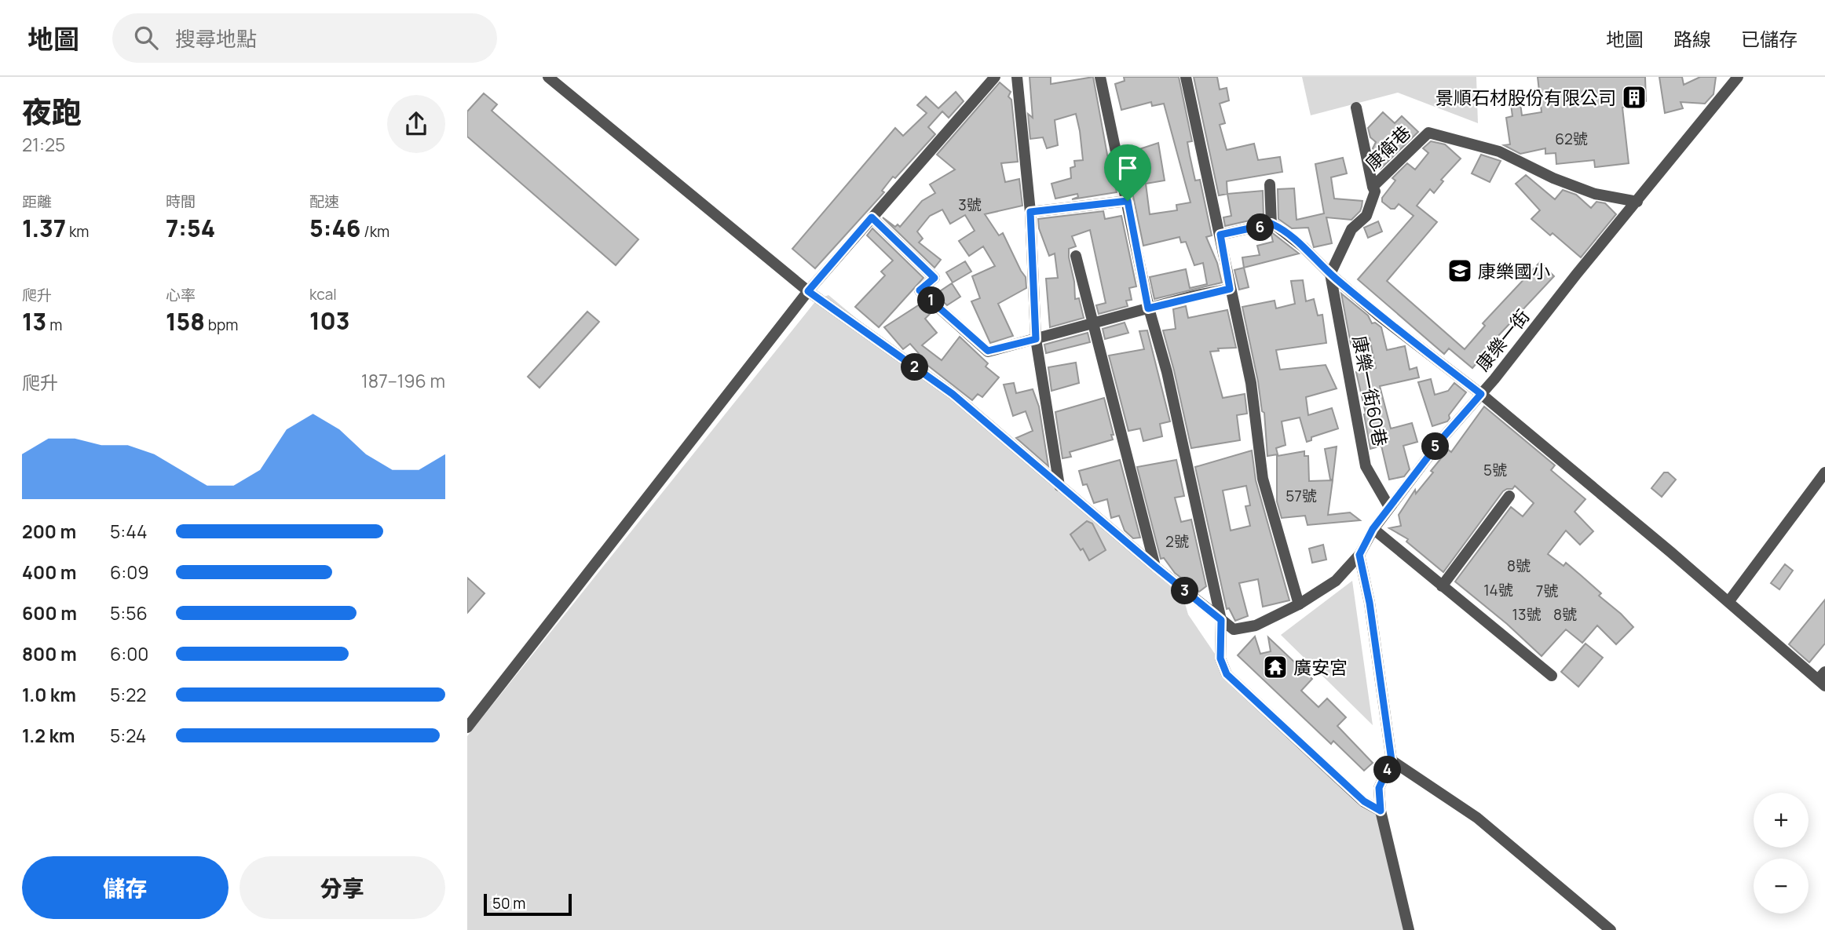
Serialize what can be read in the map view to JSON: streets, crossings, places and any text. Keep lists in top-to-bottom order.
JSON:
{
  "streets": {
    "street": ["康衛巷", "康樂一街", "康樂一街60巷"]
  },
  "crossings": [
    ["康衛巷", "康樂一街"],
    ["康衛巷", "康樂一街60巷"],
    ["康樂一街", "康樂一街60巷"]
  ],
  "places": {
    "building": ["景順石材股份有限公司"],
    "school or university": ["康樂國小"],
    "temple": ["廣安宮"]
  },
  "house_numbers": [
    "62號",
    "3號",
    "5號",
    "57號",
    "2號",
    "8號",
    "14號",
    "7號",
    "13號",
    "8號"
  ],
  "scale_bar": "50 m",
  "page": {
    "header": "地圖",
    "search": "搜尋地點",
    "nav": ["地圖", "路線", "已儲存"],
    "heading": ["夜跑", "21:25"],
    "stats": [
      ["距離", "1.37 km"],
      ["時間", "7:54"],
      ["配速", "5:46 /km"],
      ["爬升", "13 m"],
      ["心率", "158 bpm"],
      ["kcal", "103"]
    ],
    "pins": [
      "6",
      "1",
      "2",
      "5",
      "3",
      "4"
    ],
    "chart": ["爬升", "187–196 m"],
    "list": [
      {
        "name": "200 m",
        "note": "5:44"
      },
      {
        "name": "400 m",
        "note": "6:09"
      },
      {
        "name": "600 m",
        "note": "5:56"
      },
      {
        "name": "800 m",
        "note": "6:00"
      },
      {
        "name": "1.0 km",
        "note": "5:22"
      },
      {
        "name": "1.2 km",
        "note": "5:24"
      }
    ],
    "map_buttons": ["+", "−"],
    "buttons": ["儲存", "分享"],
    "scale": "50 m"
  }
}
